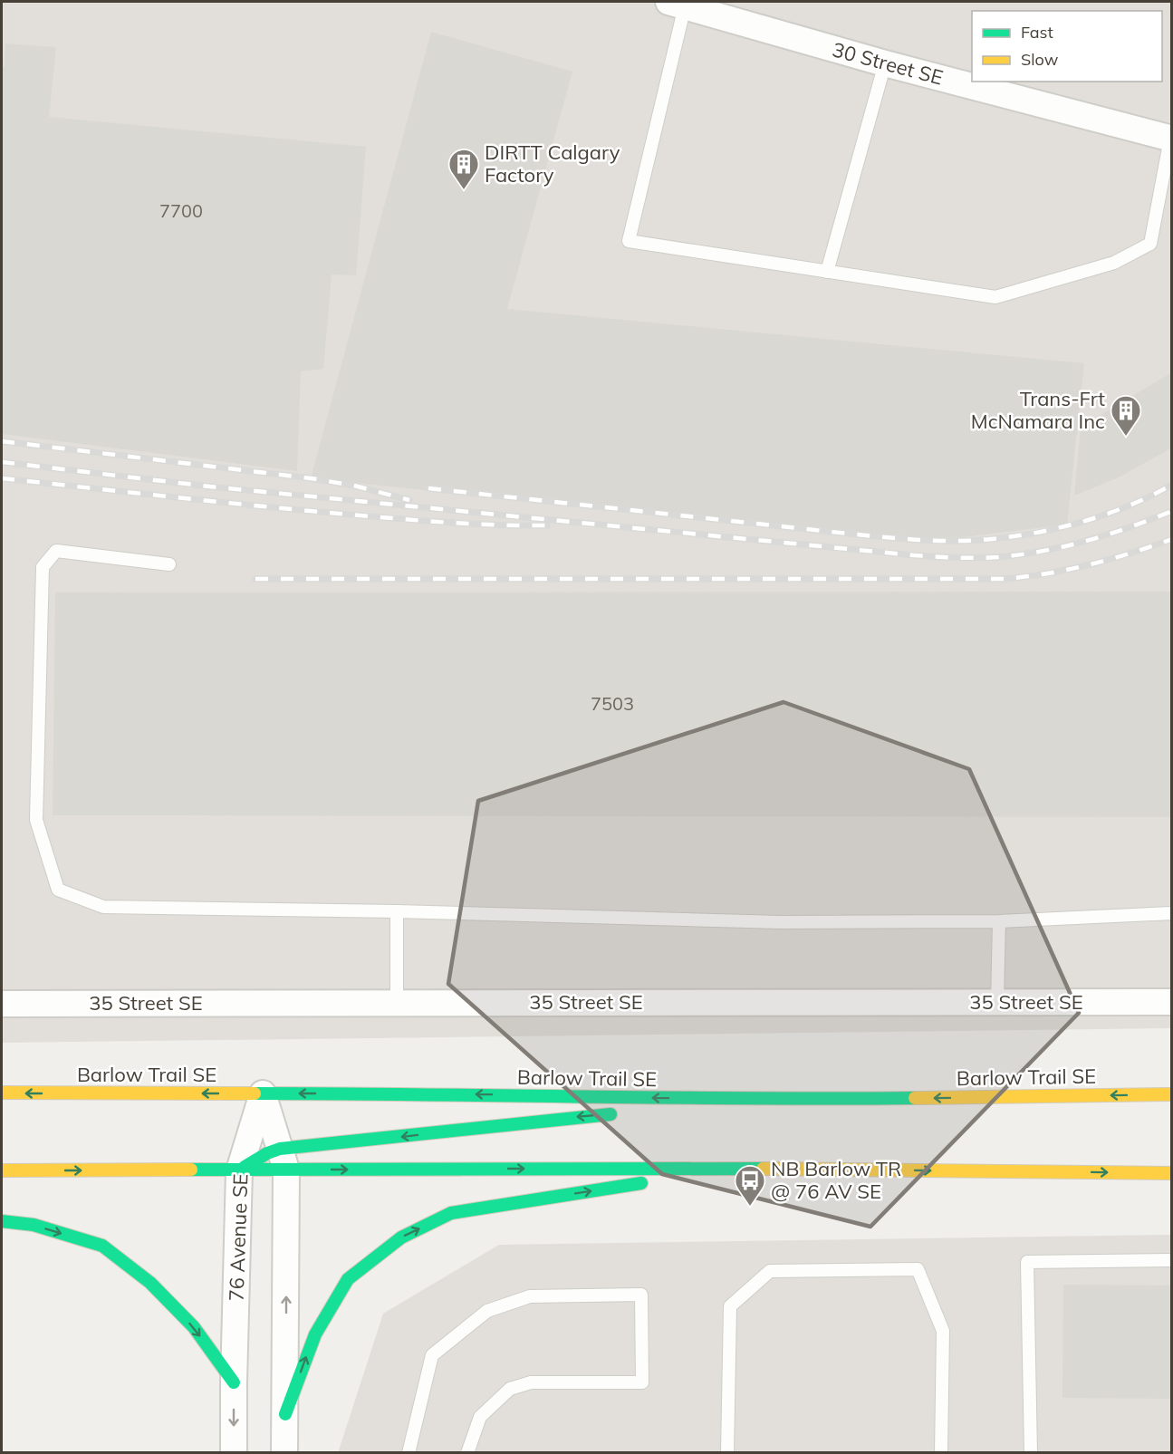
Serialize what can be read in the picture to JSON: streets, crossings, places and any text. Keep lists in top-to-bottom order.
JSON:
{
  "streets": {
    "main road": ["Barlow Trail SE"],
    "street": ["30 Street SE", "35 Street SE", "76 Avenue SE"]
  },
  "crossings": [
    ["Barlow Trail SE", "76 Avenue SE"]
  ],
  "places": {
    "building": ["DIRTT Calgary Factory", "Trans-Frt McNamara Inc"],
    "bus stop": ["NB Barlow TR @ 76 AV SE"]
  },
  "house_numbers": ["7700", "7503"],
  "legend": ["Fast", "Slow"]
}
